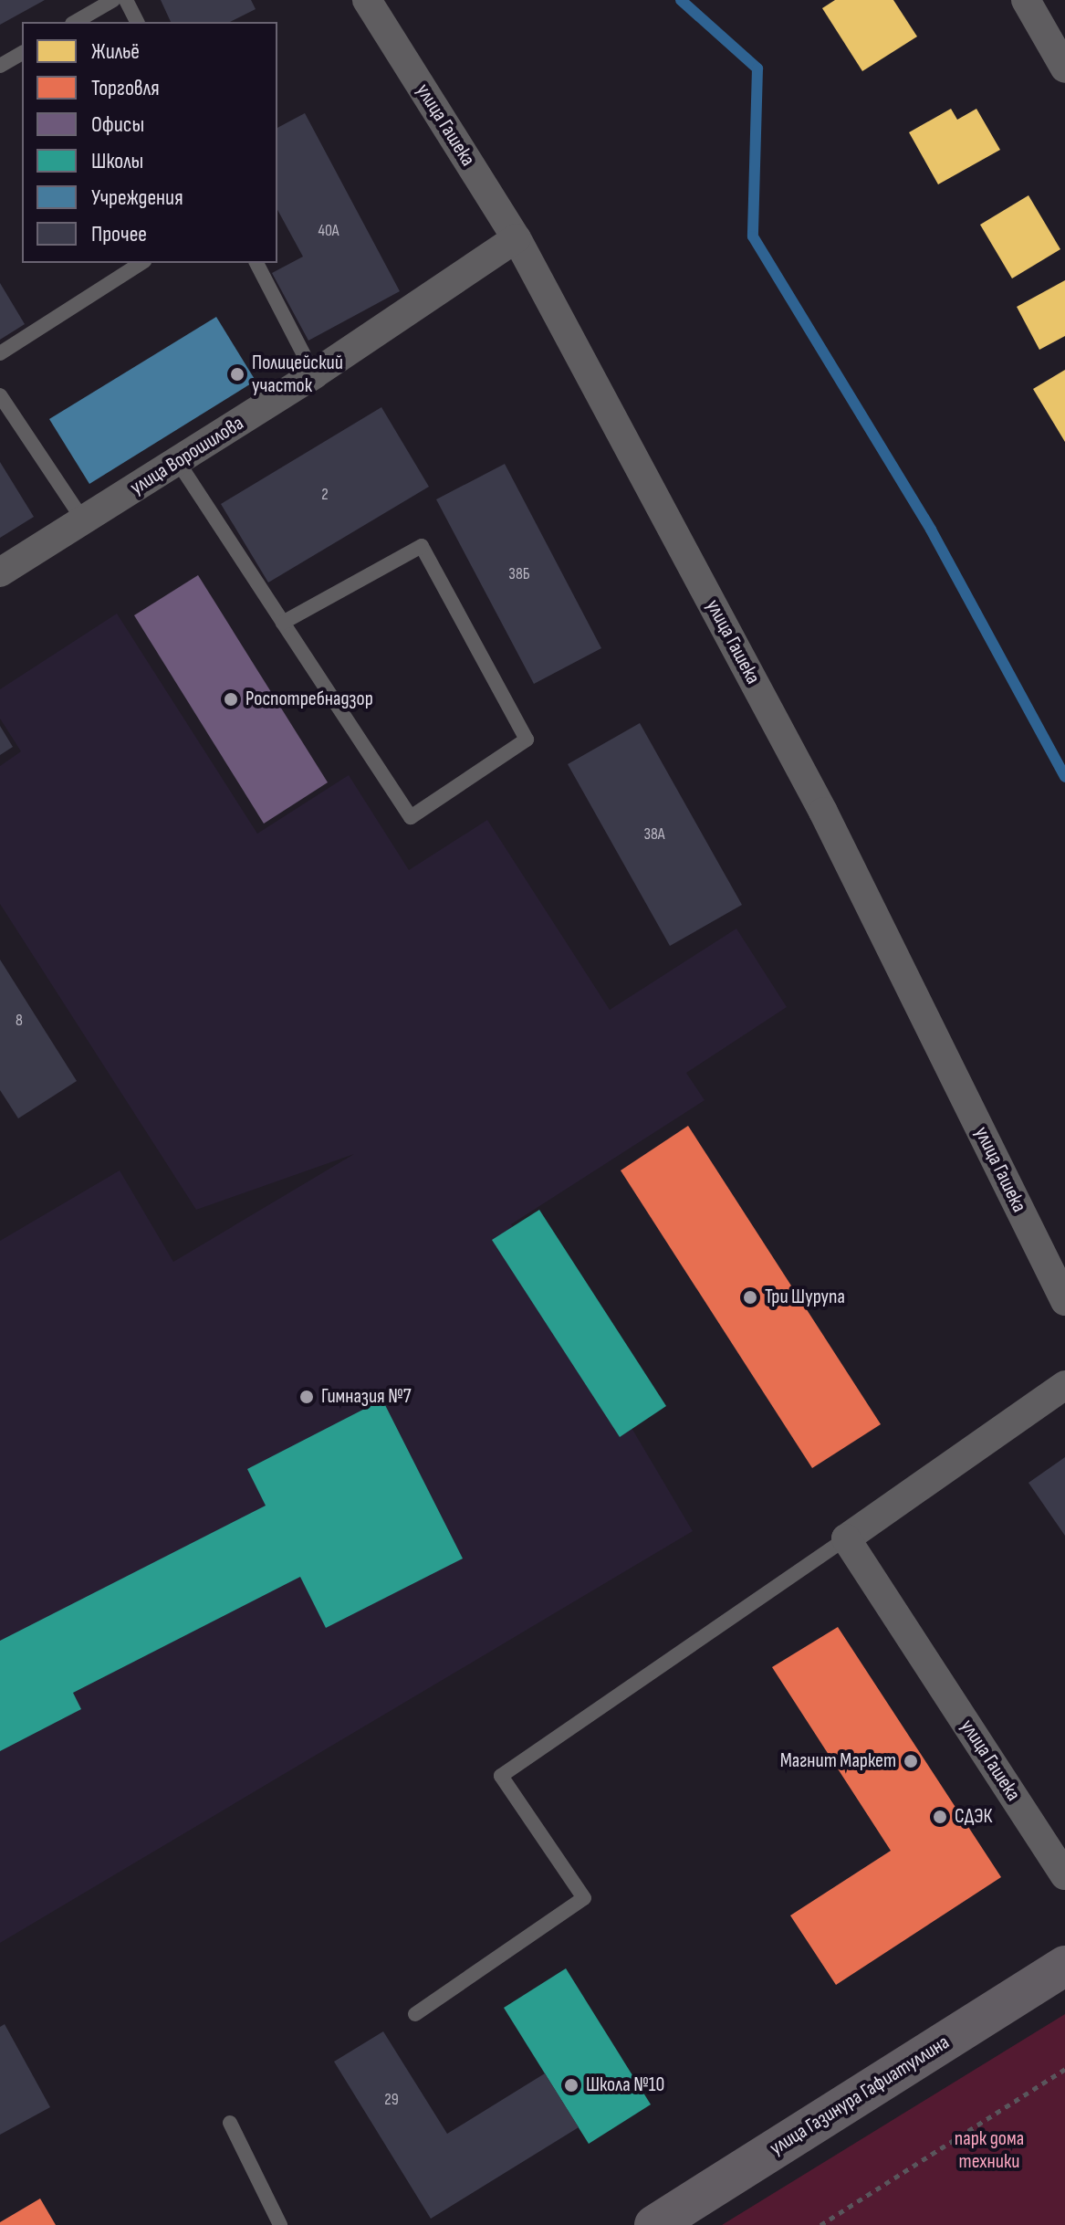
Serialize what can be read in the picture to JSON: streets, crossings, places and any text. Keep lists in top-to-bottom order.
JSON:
{
  "streets": {
    "main road": ["улица Газинура Гафиатуллина"],
    "street": ["улица Гашека", "улица Ворошилова"]
  },
  "crossings": [
    ["улица Гашека", "улица Ворошилова"]
  ],
  "parks": ["парк дома техники"],
  "places": [
    "Полицейский участок",
    "Роспотребнадзор",
    "Три Шурупа",
    "Гимназия №7",
    "Магнит Маркет",
    "СДЭК",
    "Школа №10"
  ],
  "house_numbers": [
    "40А",
    "2",
    "38Б",
    "38А",
    "8",
    "29"
  ],
  "legend": [
    "Жильё",
    "Торговля",
    "Офисы",
    "Школы",
    "Учреждения",
    "Прочее"
  ]
}
